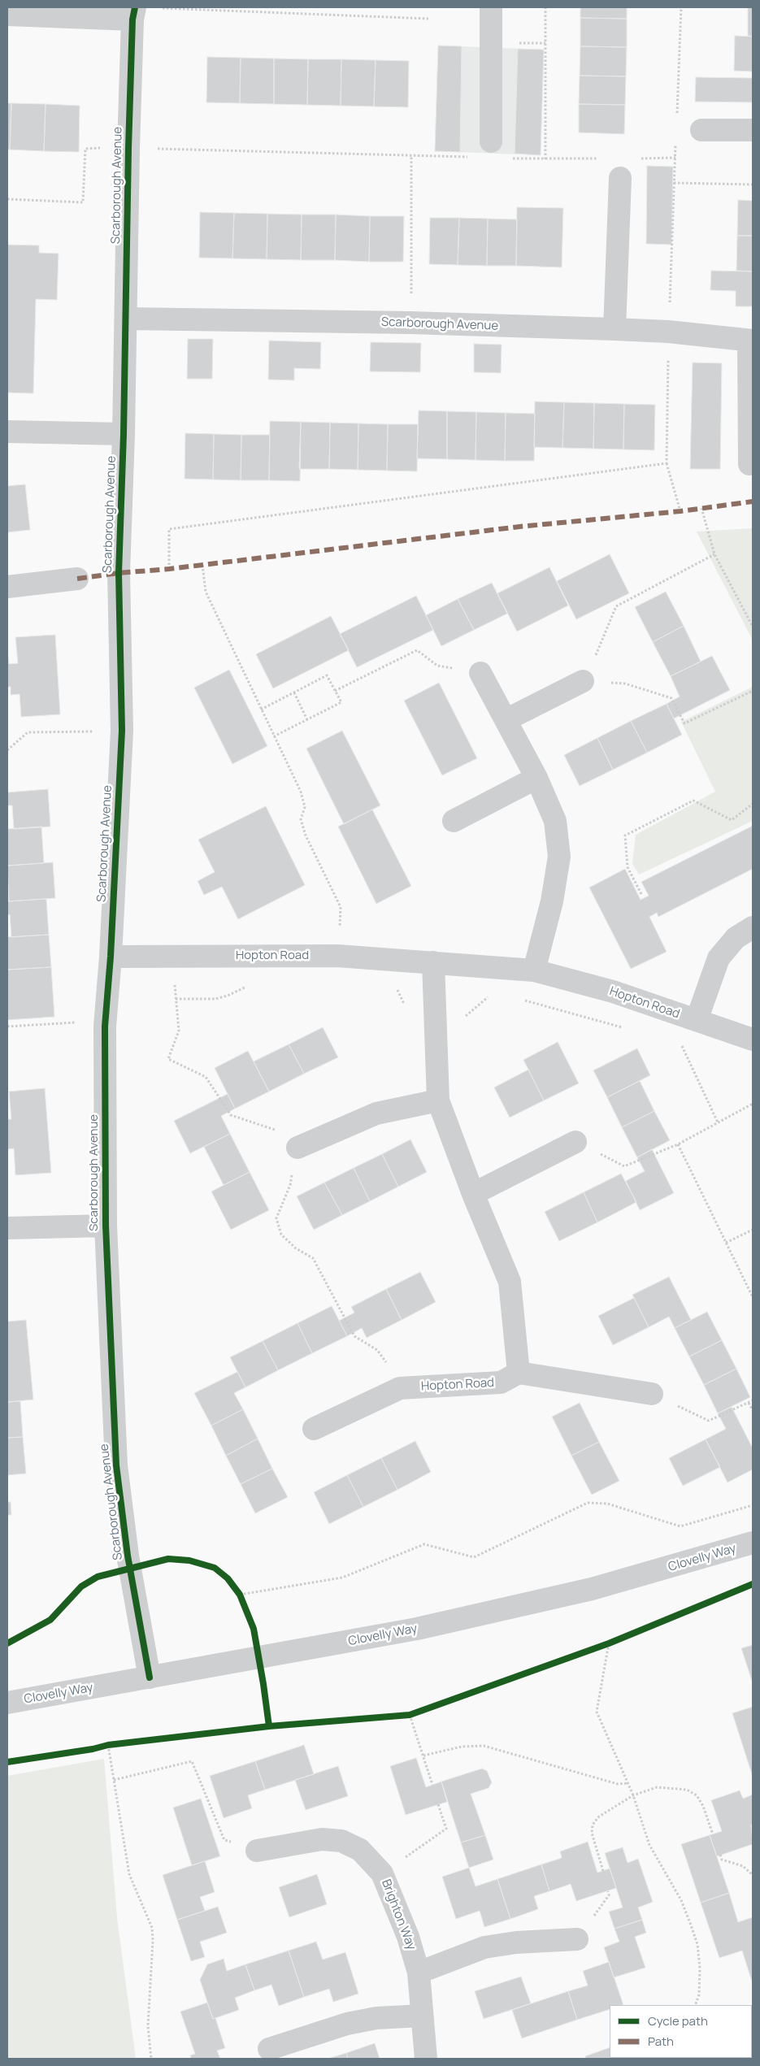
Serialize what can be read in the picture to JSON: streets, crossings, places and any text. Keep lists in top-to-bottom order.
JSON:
{
  "streets": {
    "street": [
      "Scarborough Avenue",
      "Hopton Road",
      "Clovelly Way",
      "Brighton Way"
    ]
  },
  "crossings": [
    ["Scarborough Avenue", "Hopton Road"],
    ["Scarborough Avenue", "Clovelly Way"]
  ],
  "legend": ["Cycle path", "Path"]
}
